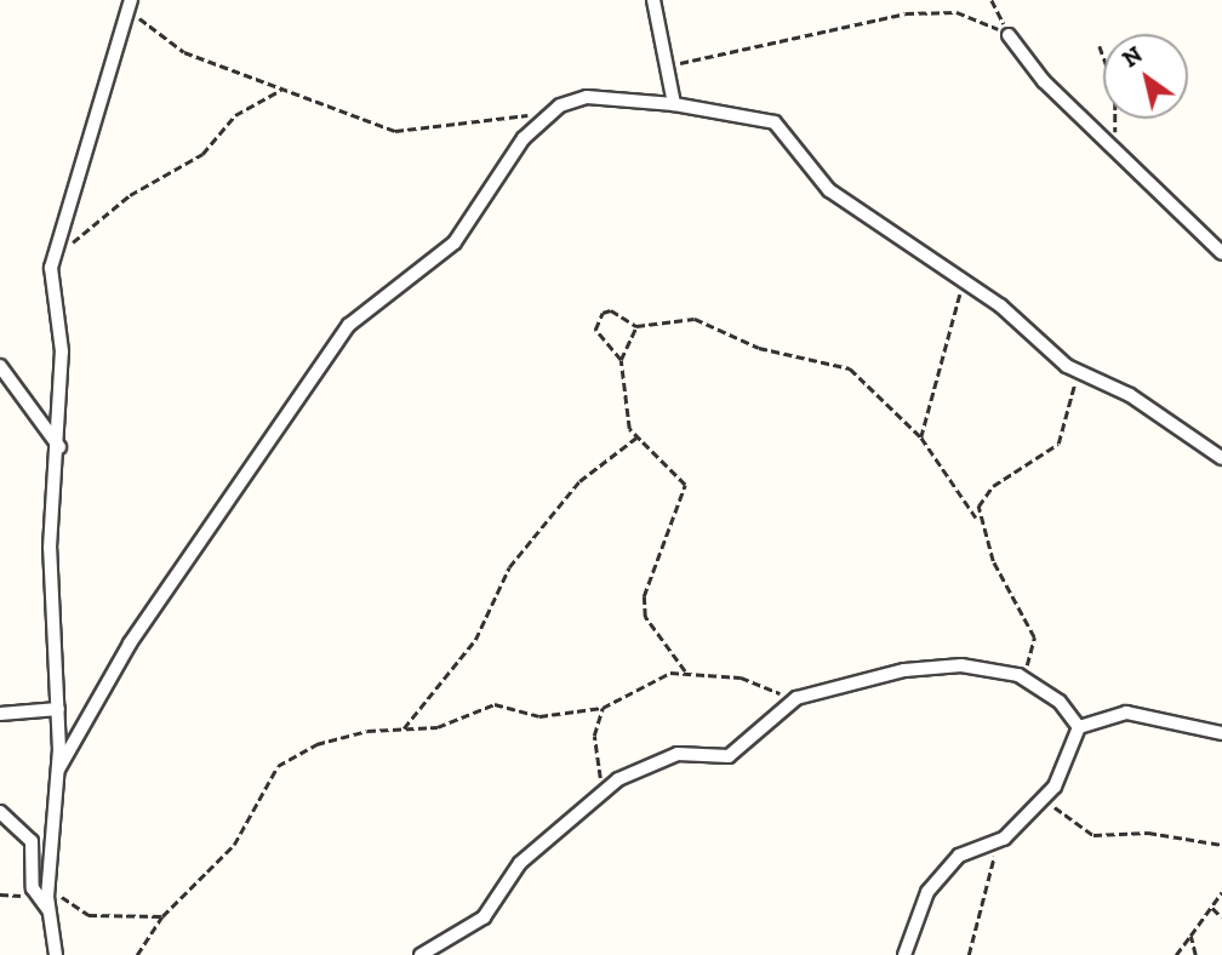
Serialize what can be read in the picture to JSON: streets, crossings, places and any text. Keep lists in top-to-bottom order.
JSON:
{
  "north": "top left"
}
